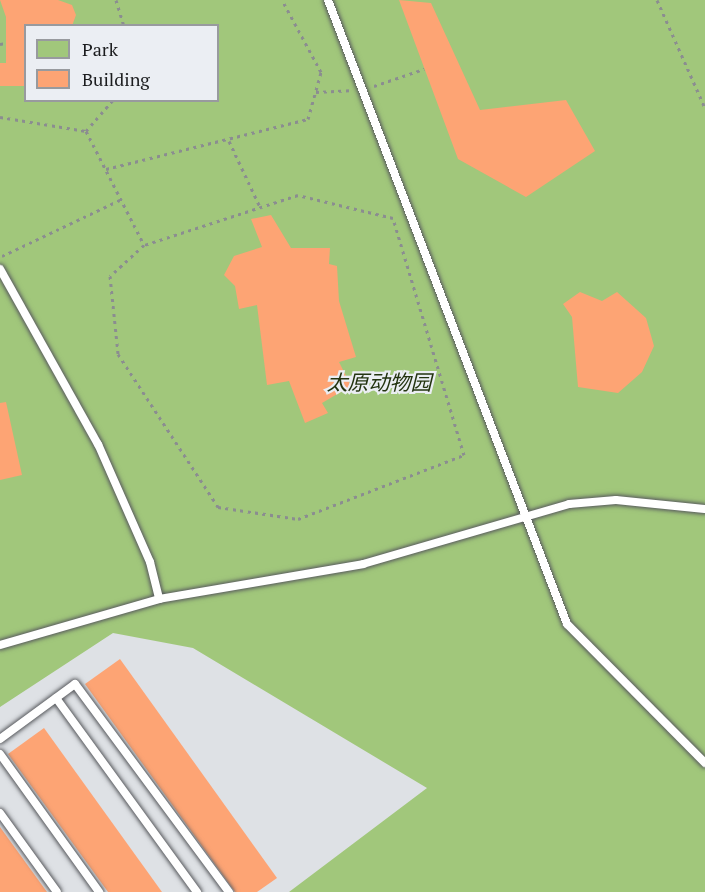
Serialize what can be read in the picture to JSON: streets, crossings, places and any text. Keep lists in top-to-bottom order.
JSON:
{
  "parks": ["太原动物园"],
  "legend": ["Park", "Building"]
}
